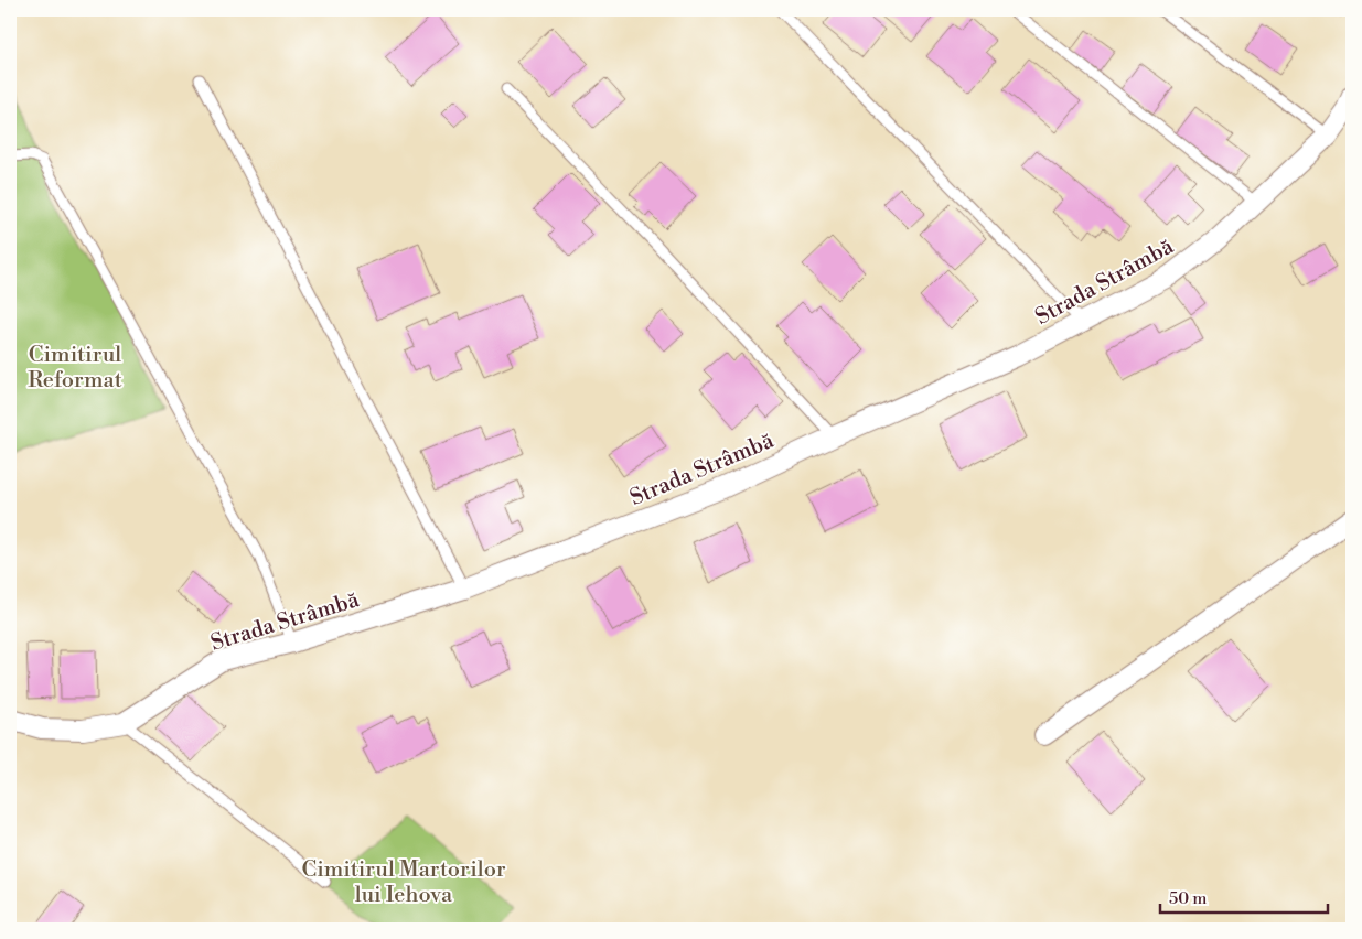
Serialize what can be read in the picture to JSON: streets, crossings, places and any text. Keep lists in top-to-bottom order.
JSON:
{
  "streets": {
    "street": ["Strada Strâmbă"]
  },
  "parks": ["Cimitirul Reformat", "Cimitirul Martorilor lui Iehova"],
  "scale_bar": "50 m"
}
